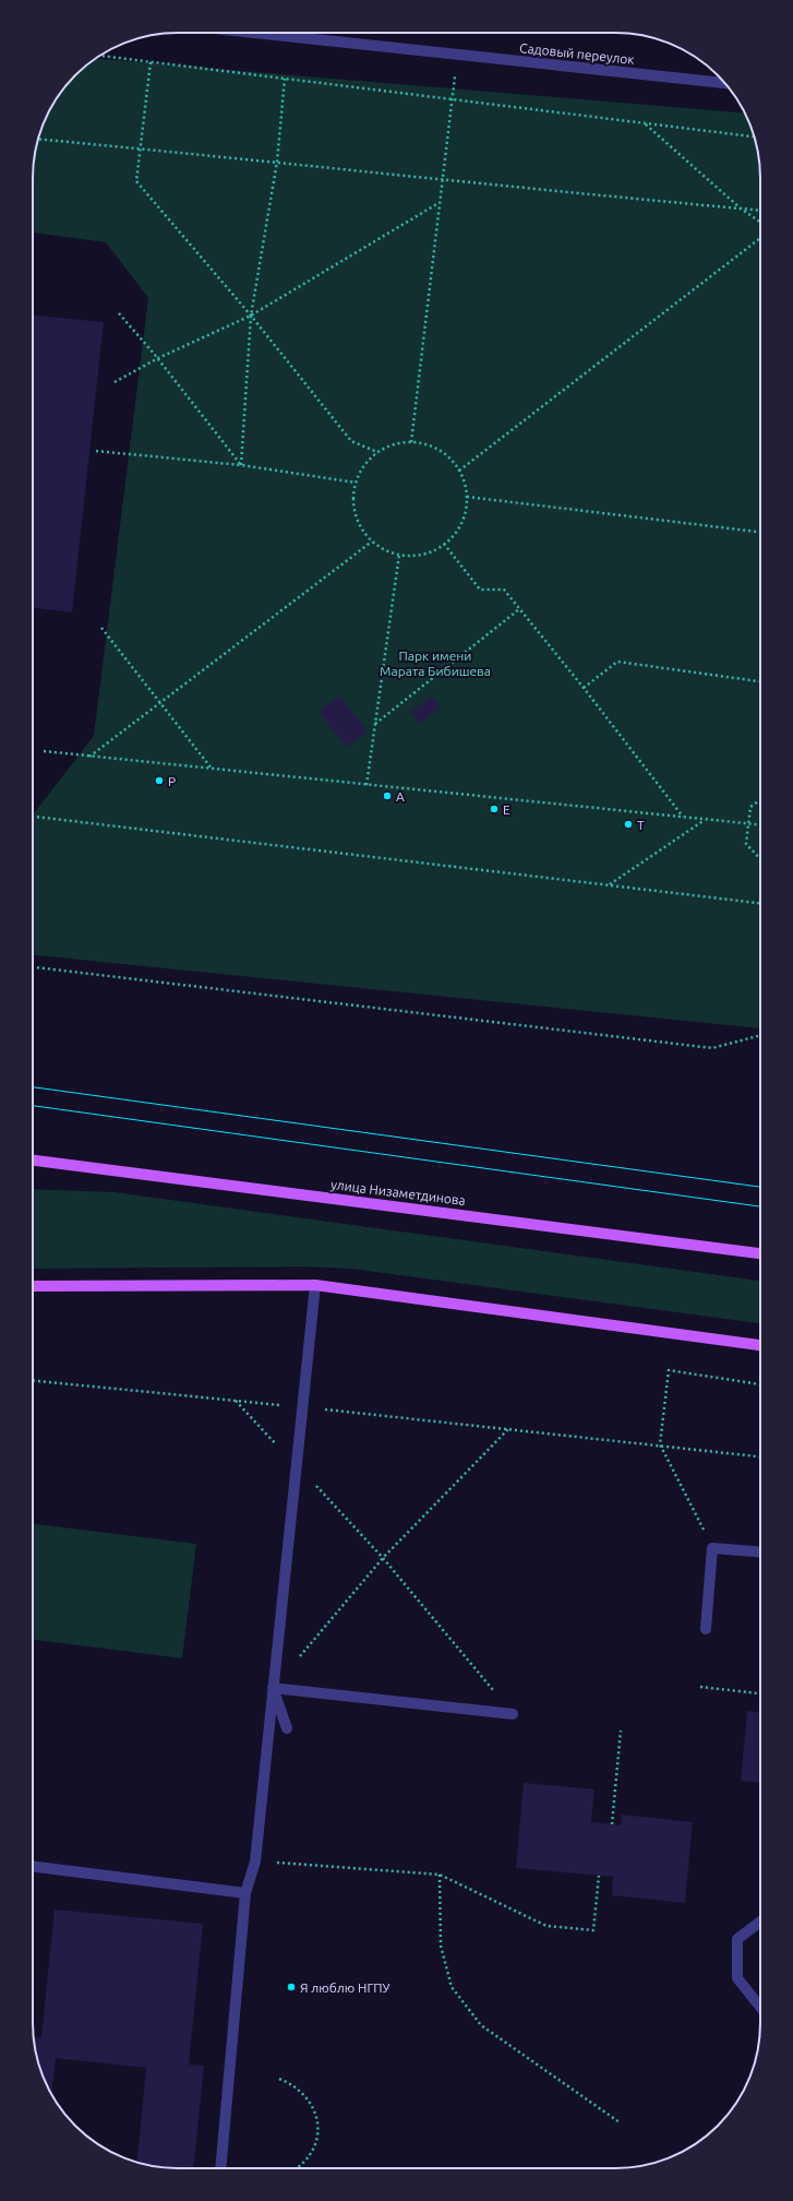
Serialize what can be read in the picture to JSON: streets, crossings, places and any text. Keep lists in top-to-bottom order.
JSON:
{
  "streets": {
    "main road": ["улица Низаметдинова"],
    "street": ["Садовый переулок"]
  },
  "parks": ["Парк имени Марата Бибишева"],
  "places": [
    "Р",
    "А",
    "Е",
    "Т",
    "Я люблю НГПУ"
  ]
}
